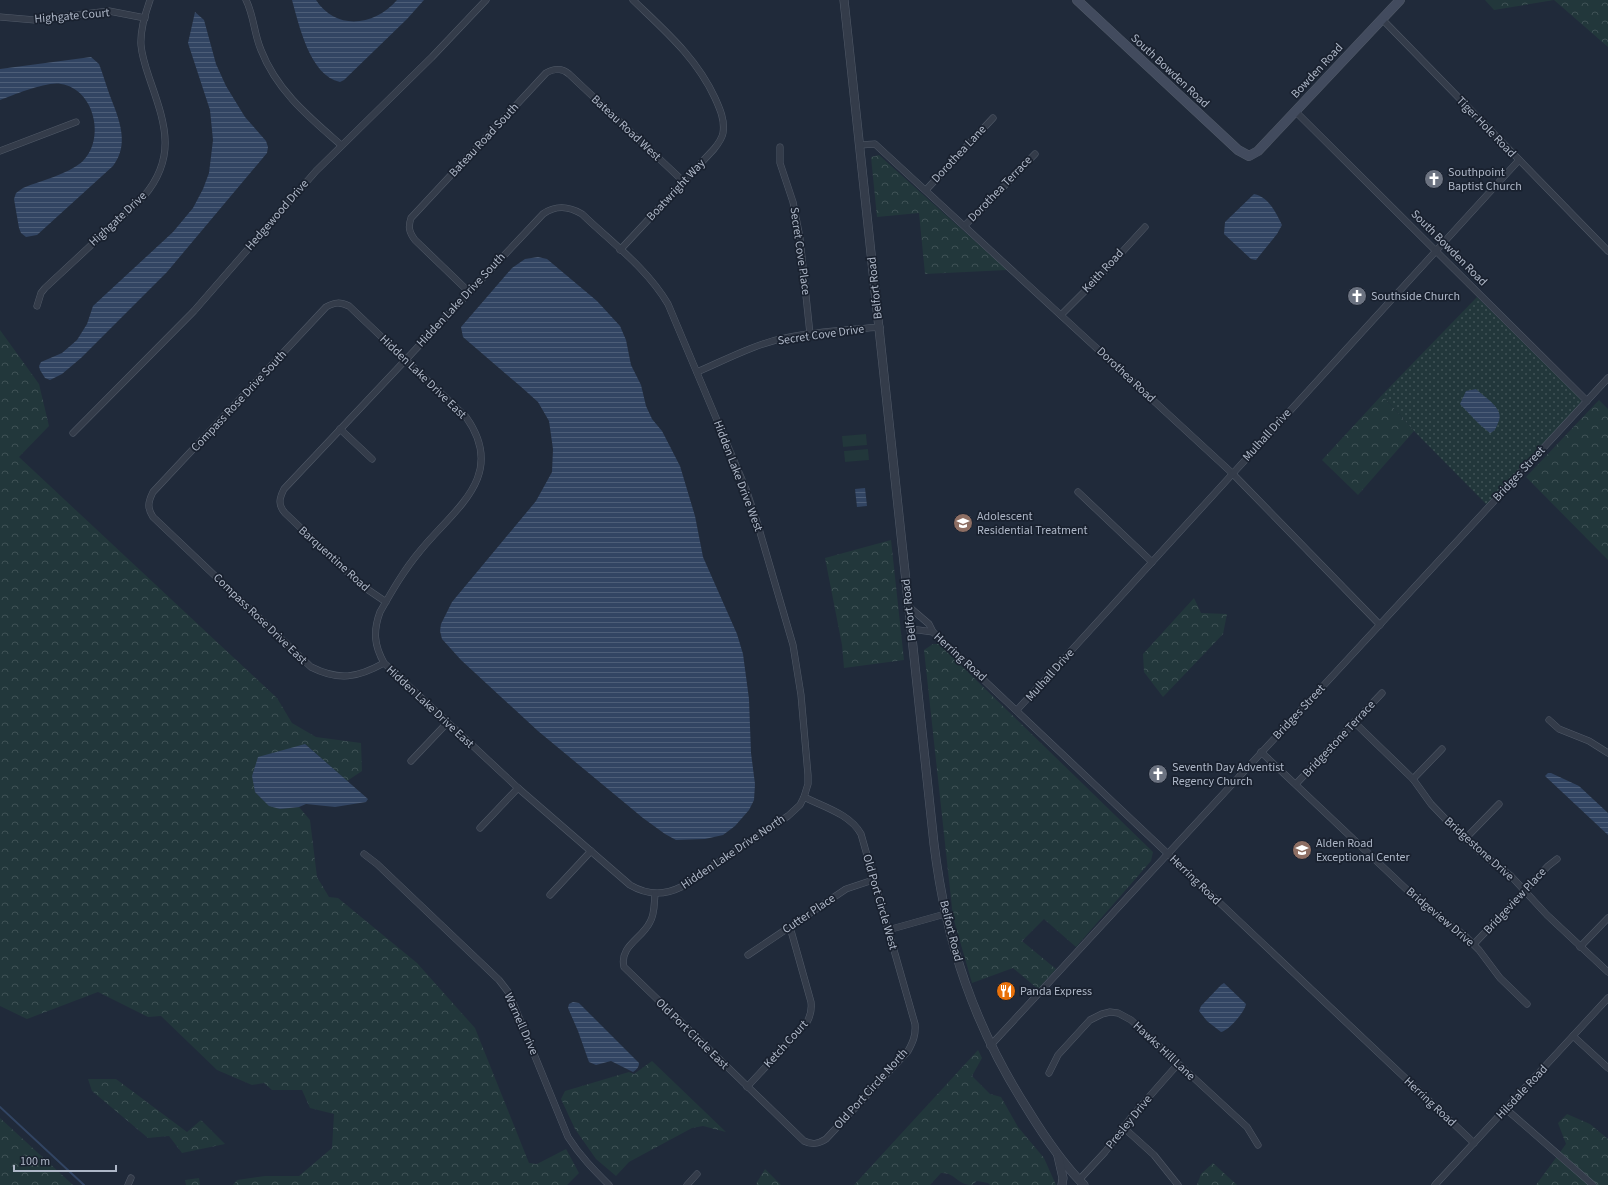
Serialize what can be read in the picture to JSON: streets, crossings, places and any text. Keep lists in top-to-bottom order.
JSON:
{
  "streets": {
    "main road": ["South Bowden Road", "Bowden Road"],
    "street": [
      "Highgate Court",
      "Tiger Hole Road",
      "Bateau Road West",
      "Bateau Road South",
      "Dorothea Lane",
      "Dorothea Terrace",
      "Boatwright Way",
      "Hedgewood Drive",
      "Highgate Drive",
      "Secret Cove Place",
      "Keith Road",
      "Belfort Road",
      "Hidden Lake Drive South",
      "Secret Cove Drive",
      "Dorothea Road",
      "Hidden Lake Drive East",
      "Compass Rose Drive South",
      "Mulhall Drive",
      "Bridges Street",
      "Hidden Lake Drive West",
      "Barquentine Road",
      "Compass Rose Drive East",
      "Herring Road",
      "Bridgestone Terrace",
      "Bridgestone Drive",
      "Hidden Lake Drive North",
      "Bridgeview Place",
      "Old Port Circle West",
      "Cutter Place",
      "Bridgeview Drive",
      "Warnell Drive",
      "Old Port Circle East",
      "Ketch Court",
      "Hawks Hill Lane",
      "Old Port Circle North",
      "Hilsdale Road",
      "Presley Drive"
    ]
  },
  "crossings": [
    ["Highgate Court", "Highgate Drive"],
    ["South Bowden Road", "Bowden Road"],
    ["South Bowden Road", "Mulhall Drive"],
    ["South Bowden Road", "Bridges Street"],
    ["Bowden Road", "Tiger Hole Road"],
    ["Tiger Hole Road", "Mulhall Drive"],
    ["Bateau Road West", "Bateau Road South"],
    ["Bateau Road West", "Boatwright Way"],
    ["Bateau Road South", "Hidden Lake Drive South"],
    ["Dorothea Lane", "Dorothea Road"],
    ["Dorothea Terrace", "Dorothea Road"],
    ["Boatwright Way", "Hidden Lake Drive West"],
    ["Secret Cove Place", "Secret Cove Drive"],
    ["Keith Road", "Dorothea Road"],
    ["Belfort Road", "Secret Cove Drive"],
    ["Belfort Road", "Dorothea Road"],
    ["Belfort Road", "Bridges Street"],
    ["Belfort Road", "Herring Road"],
    ["Belfort Road", "Presley Drive"],
    ["Hidden Lake Drive South", "Hidden Lake Drive East"],
    ["Hidden Lake Drive South", "Hidden Lake Drive West"],
    ["Hidden Lake Drive South", "Barquentine Road"],
    ["Secret Cove Drive", "Hidden Lake Drive West"],
    ["Dorothea Road", "Mulhall Drive"],
    ["Dorothea Road", "Bridges Street"],
    ["Hidden Lake Drive East", "Compass Rose Drive South"],
    ["Hidden Lake Drive East", "Barquentine Road"],
    ["Hidden Lake Drive East", "Compass Rose Drive East"],
    ["Hidden Lake Drive East", "Hidden Lake Drive North"],
    ["Hidden Lake Drive East", "Old Port Circle East"],
    ["Compass Rose Drive South", "Compass Rose Drive East"],
    ["Mulhall Drive", "Herring Road"],
    ["Bridges Street", "Herring Road"],
    ["Bridges Street", "Bridgeview Drive"],
    ["Hidden Lake Drive West", "Hidden Lake Drive North"],
    ["Hidden Lake Drive West", "Old Port Circle West"],
    ["Herring Road", "Hilsdale Road"],
    ["Bridgestone Terrace", "Bridgestone Drive"],
    ["Bridgestone Terrace", "Bridgeview Drive"],
    ["Bridgestone Drive", "Bridgeview Place"],
    ["Hidden Lake Drive North", "Old Port Circle West"],
    ["Hidden Lake Drive North", "Old Port Circle East"],
    ["Bridgeview Place", "Bridgeview Drive"],
    ["Old Port Circle West", "Cutter Place"],
    ["Old Port Circle West", "Old Port Circle North"],
    ["Cutter Place", "Ketch Court"],
    ["Old Port Circle East", "Ketch Court"],
    ["Old Port Circle East", "Old Port Circle North"],
    ["Hawks Hill Lane", "Presley Drive"]
  ],
  "places": {
    "church": ["Southpoint Baptist Church", "Southside Church", "Seventh Day Adventist Regency Church"],
    "school or university": ["Adolescent Residential Treatment", "Alden Road Exceptional Center"],
    "restaurant": ["Panda Express"]
  },
  "scale_bar": "100 m"
}
